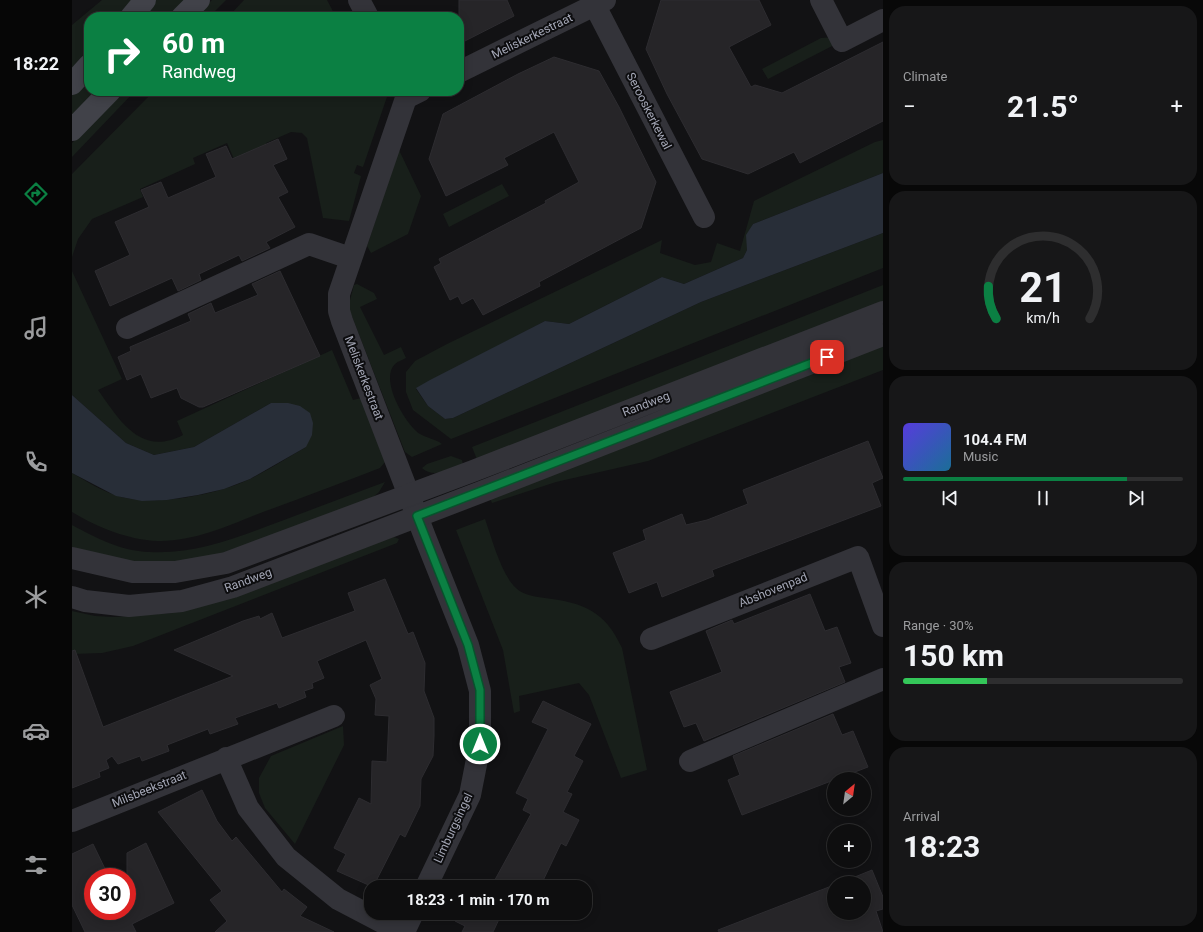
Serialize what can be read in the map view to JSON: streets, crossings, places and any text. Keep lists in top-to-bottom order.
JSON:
{
  "streets": {
    "street": [
      "Meliskerkestraat",
      "Serooskerkewal",
      "Randweg",
      "Abshovenpad",
      "Milsbeekstraat",
      "Limburgsingel"
    ]
  },
  "crossings": [
    ["Meliskerkestraat", "Serooskerkewal"],
    ["Meliskerkestraat", "Randweg"],
    ["Randweg", "Limburgsingel"]
  ],
  "north": "top right",
  "page": {
    "tabs": "18:22",
    "tile": [
      "Climate",
      ["Range · 30%", "150 km"],
      ["Arrival", "18:23"]
    ],
    "turn": ["60 m", "Randweg"],
    "heat": ["−", "21.5°", "+"],
    "song": ["104.4 FM", "Music"],
    "map_buttons": ["+", "−"],
    "limit": "30",
    "trip": "18:23 · 1 min · 170 m",
    "gauge": ["21", "km/h"]
  }
}
